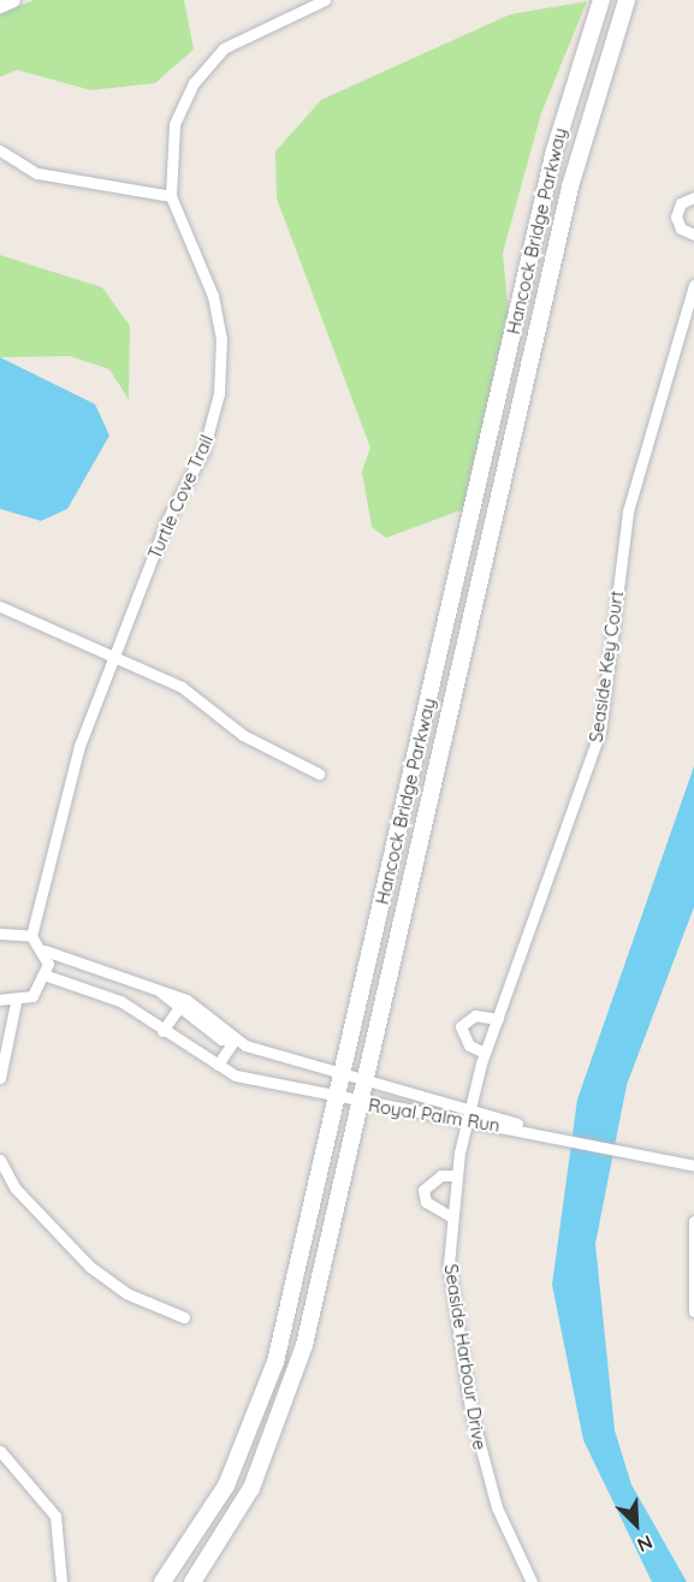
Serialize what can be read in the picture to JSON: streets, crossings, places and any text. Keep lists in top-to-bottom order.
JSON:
{
  "streets": {
    "main road": ["Hancock Bridge Parkway"],
    "street": [
      "Turtle Cove Trail",
      "Seaside Key Court",
      "Royal Palm Run",
      "Seaside Harbour Drive"
    ]
  },
  "crossings": [
    ["Hancock Bridge Parkway", "Royal Palm Run"],
    ["Seaside Key Court", "Royal Palm Run"],
    ["Seaside Key Court", "Seaside Harbour Drive"],
    ["Royal Palm Run", "Seaside Harbour Drive"]
  ],
  "north": "bottom right"
}
